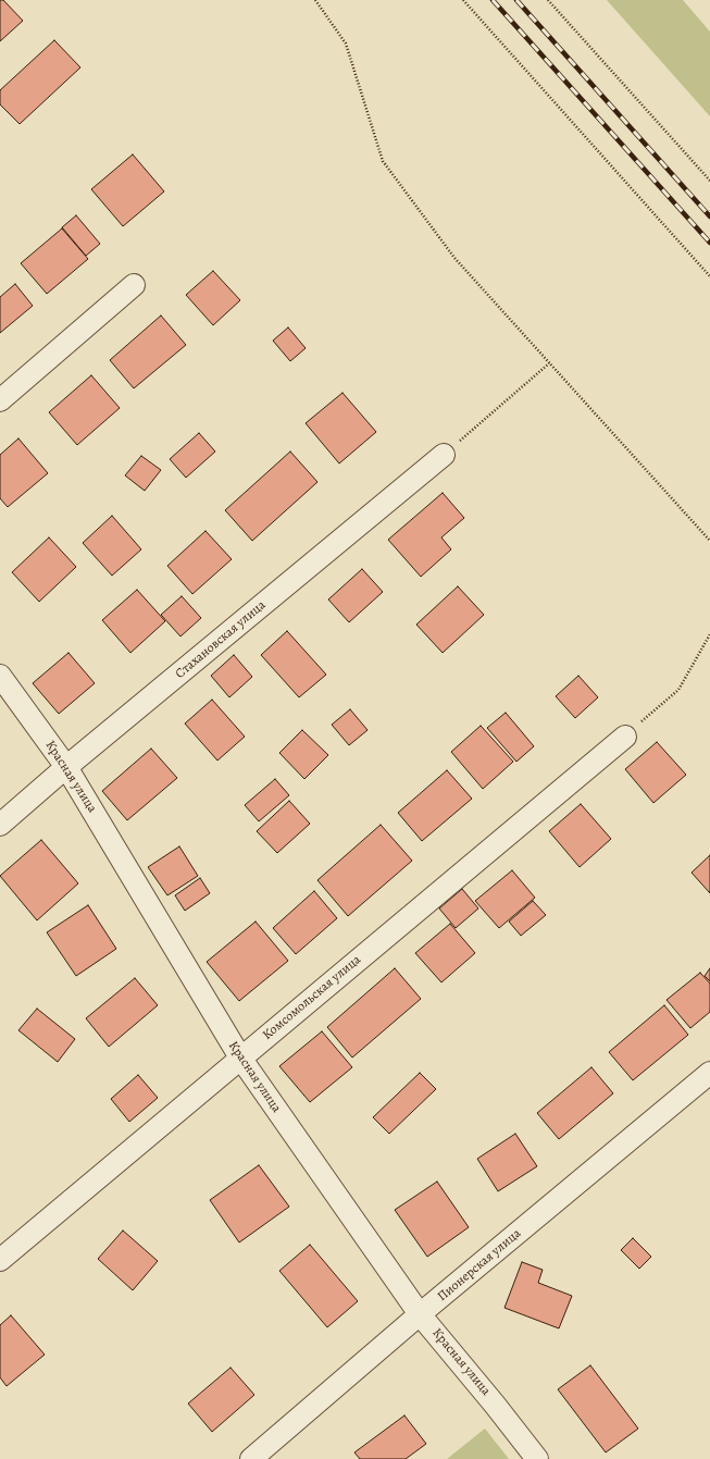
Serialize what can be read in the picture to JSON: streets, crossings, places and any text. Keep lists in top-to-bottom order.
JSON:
{
  "streets": {
    "street": [
      "Стахановская улица",
      "Красная улица",
      "Комсомольская улица",
      "Пионерская улица"
    ]
  },
  "crossings": [
    ["Стахановская улица", "Красная улица"],
    ["Красная улица", "Комсомольская улица"],
    ["Красная улица", "Пионерская улица"]
  ]
}
